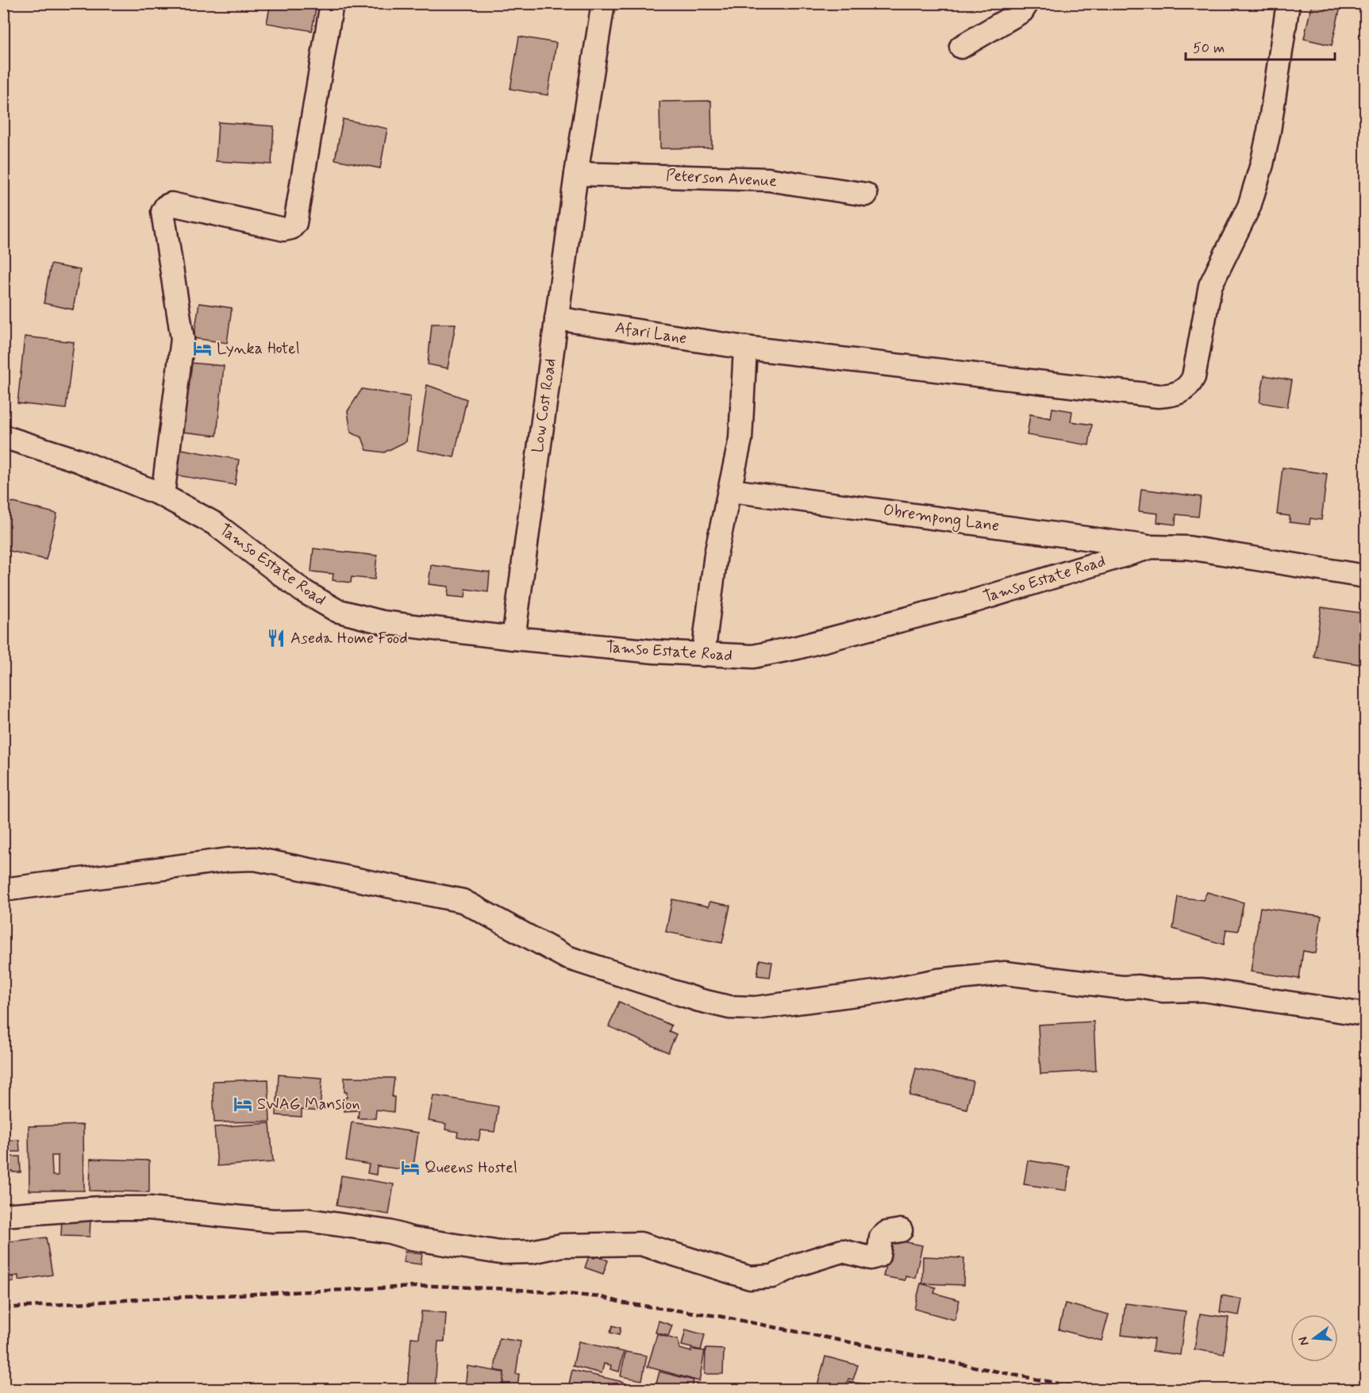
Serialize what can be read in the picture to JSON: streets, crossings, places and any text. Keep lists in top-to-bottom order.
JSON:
{
  "streets": {
    "street": [
      "Peterson Avenue",
      "Afari Lane",
      "Low Cost Road",
      "Obrempong Lane",
      "Tamso Estate Road"
    ]
  },
  "crossings": [
    ["Peterson Avenue", "Low Cost Road"],
    ["Afari Lane", "Low Cost Road"],
    ["Low Cost Road", "Tamso Estate Road"],
    ["Obrempong Lane", "Tamso Estate Road"]
  ],
  "places": {
    "hotel": ["Lynka Hotel", "SWAG Mansion", "Queens Hostel"],
    "restaurant": ["Aseda Home Food"]
  },
  "scale_bar": "50 m",
  "north": "left"
}
